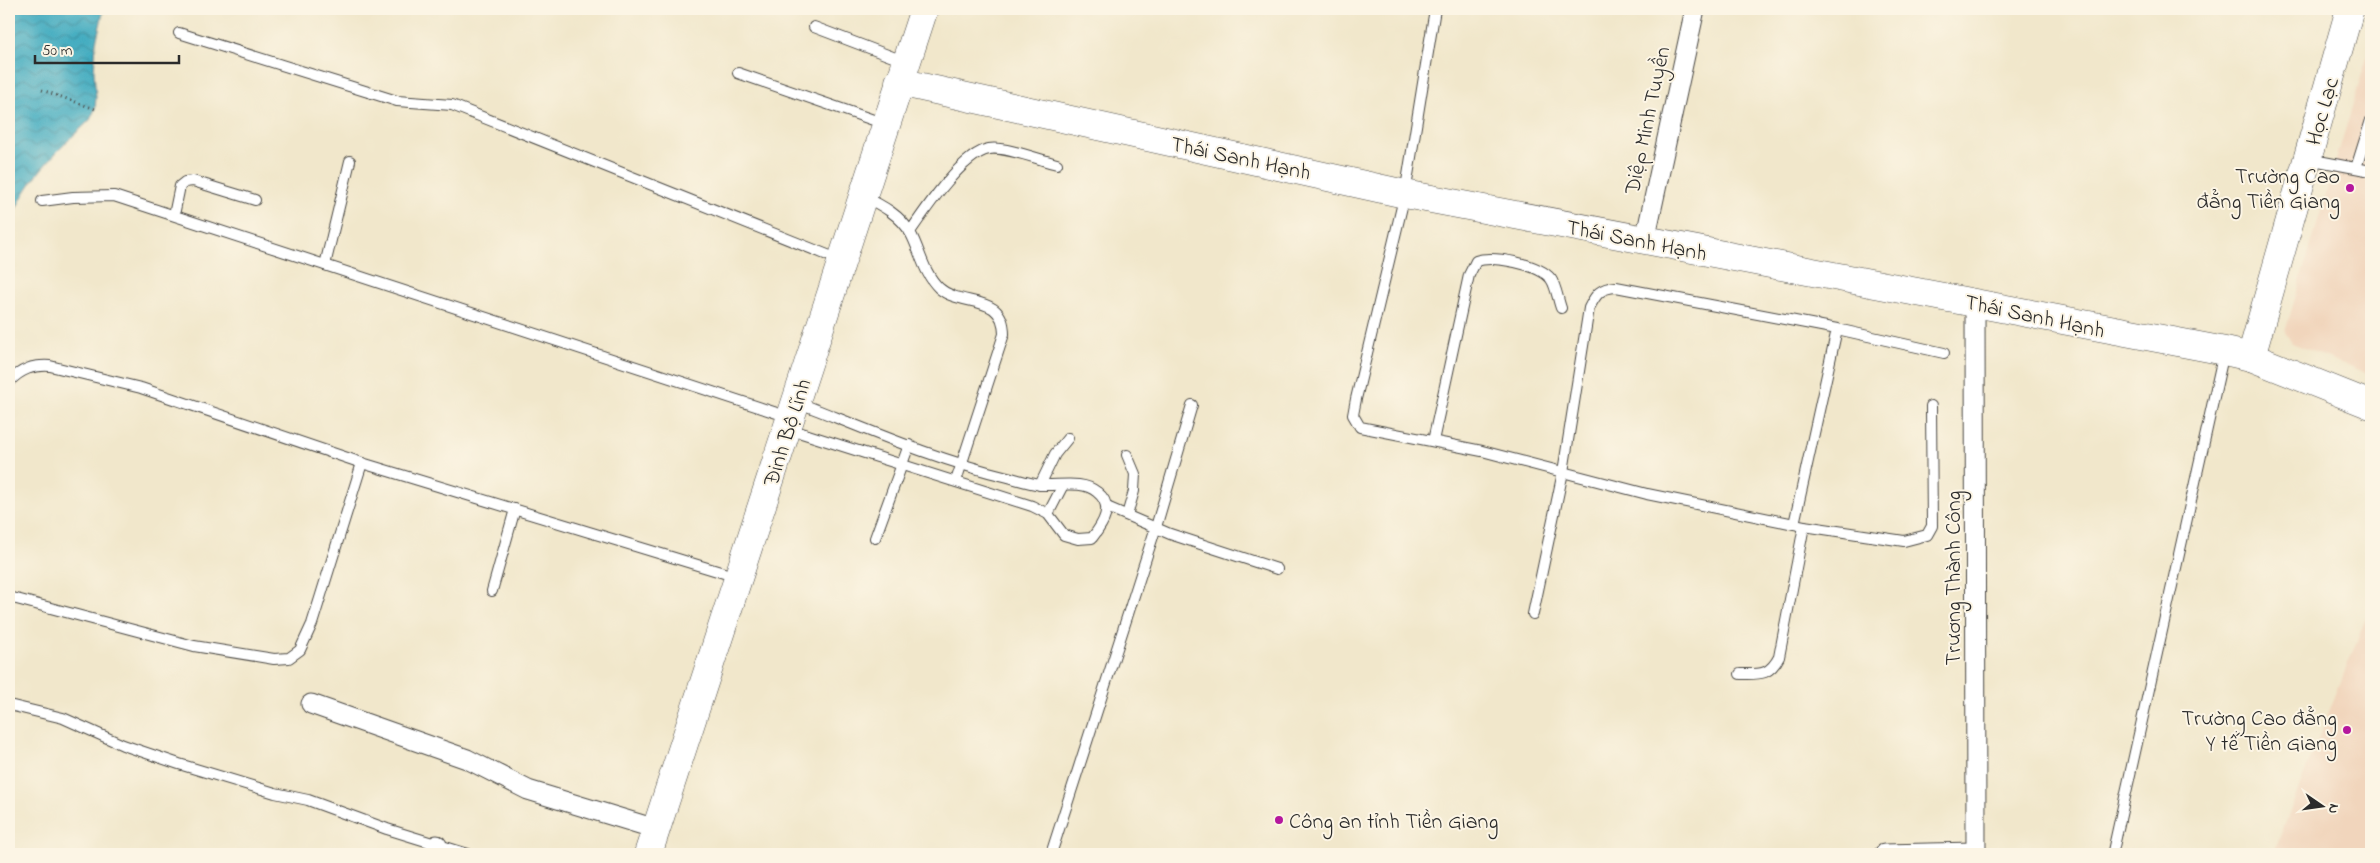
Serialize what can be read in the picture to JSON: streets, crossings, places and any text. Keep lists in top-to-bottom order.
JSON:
{
  "streets": {
    "street": [
      "Học Lạc",
      "Diệp Minh Tuyền",
      "Thái Sanh Hạnh",
      "Đinh Bộ Lĩnh",
      "Trương Thành Công"
    ]
  },
  "crossings": [
    ["Học Lạc", "Thái Sanh Hạnh"],
    ["Diệp Minh Tuyền", "Thái Sanh Hạnh"],
    ["Thái Sanh Hạnh", "Đinh Bộ Lĩnh"],
    ["Thái Sanh Hạnh", "Trương Thành Công"]
  ],
  "places": ["Trường Cao đẳng Tiền Giang", "Trường Cao đẳng Y tế Tiền Giang", "Công an tỉnh Tiền Giang"],
  "scale_bar": "50 m",
  "north": "right"
}
